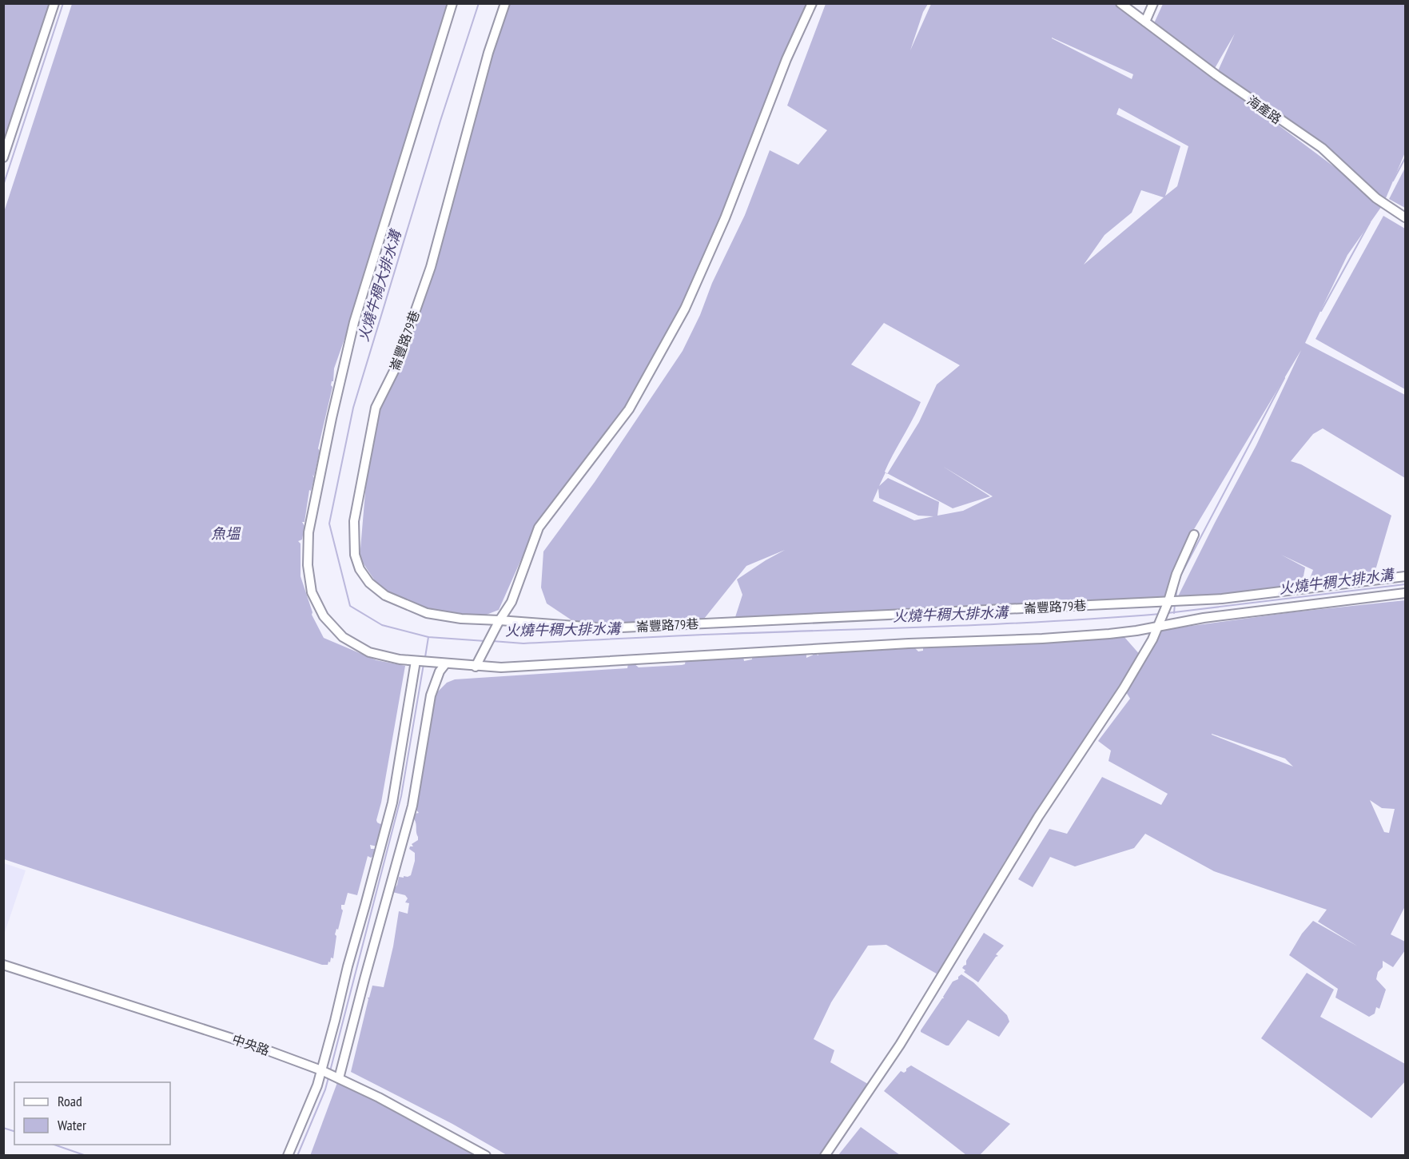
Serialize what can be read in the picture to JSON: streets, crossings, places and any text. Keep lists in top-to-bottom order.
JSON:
{
  "streets": {
    "street": ["海產路", "崙豐路79巷", "中央路"]
  },
  "water": ["火燒牛稠大排水溝", "魚塭"],
  "legend": ["Road", "Water"]
}
